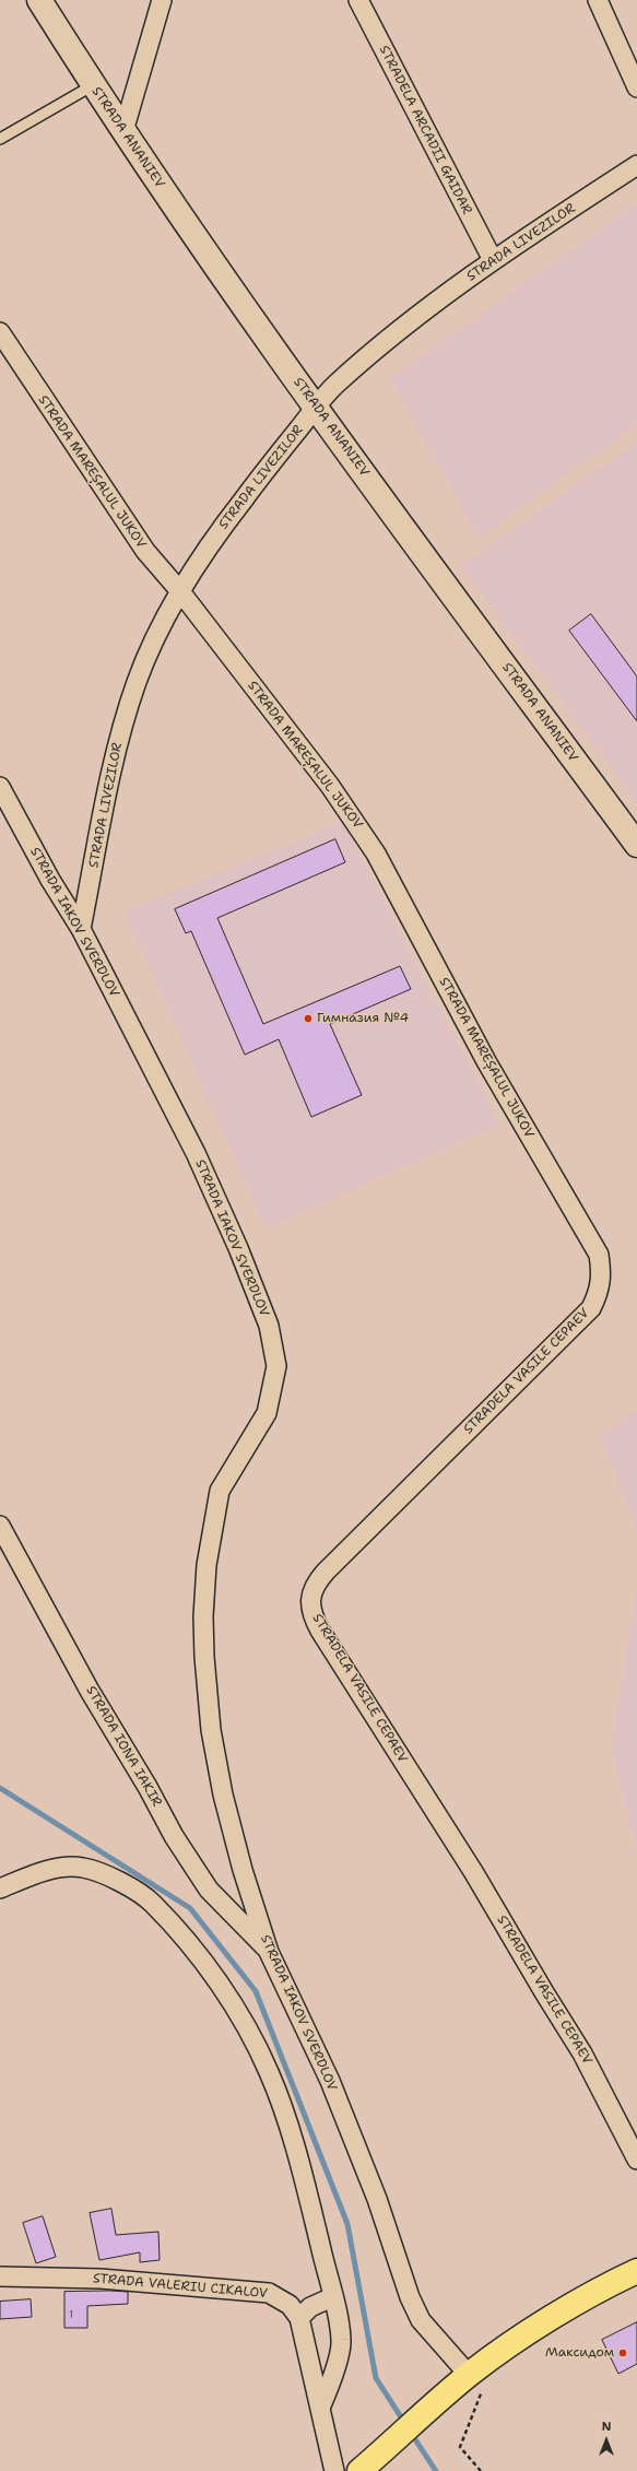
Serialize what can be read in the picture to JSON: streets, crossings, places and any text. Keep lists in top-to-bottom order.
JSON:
{
  "streets": {
    "street": [
      "STRADELA ARCADII GAIDAR",
      "STRADA ANANIEV",
      "STRADA LIVEZILOR",
      "STRADA MAREȘALUL JUKOV",
      "STRADA IAKOV SVERDLOV",
      "STRADELA VASILE CEPAEV",
      "STRADA IONA IAKIR",
      "STRADA VALERIU CIKALOV"
    ]
  },
  "crossings": [
    ["STRADELA ARCADII GAIDAR", "STRADA LIVEZILOR"],
    ["STRADA ANANIEV", "STRADA LIVEZILOR"],
    ["STRADA LIVEZILOR", "STRADA MAREȘALUL JUKOV"],
    ["STRADA LIVEZILOR", "STRADA IAKOV SVERDLOV"],
    ["STRADA MAREȘALUL JUKOV", "STRADELA VASILE CEPAEV"],
    ["STRADA IAKOV SVERDLOV", "STRADA IONA IAKIR"]
  ],
  "places": ["Гимназия №4", "Максидом"],
  "house_numbers": ["1"],
  "north": "top"
}
